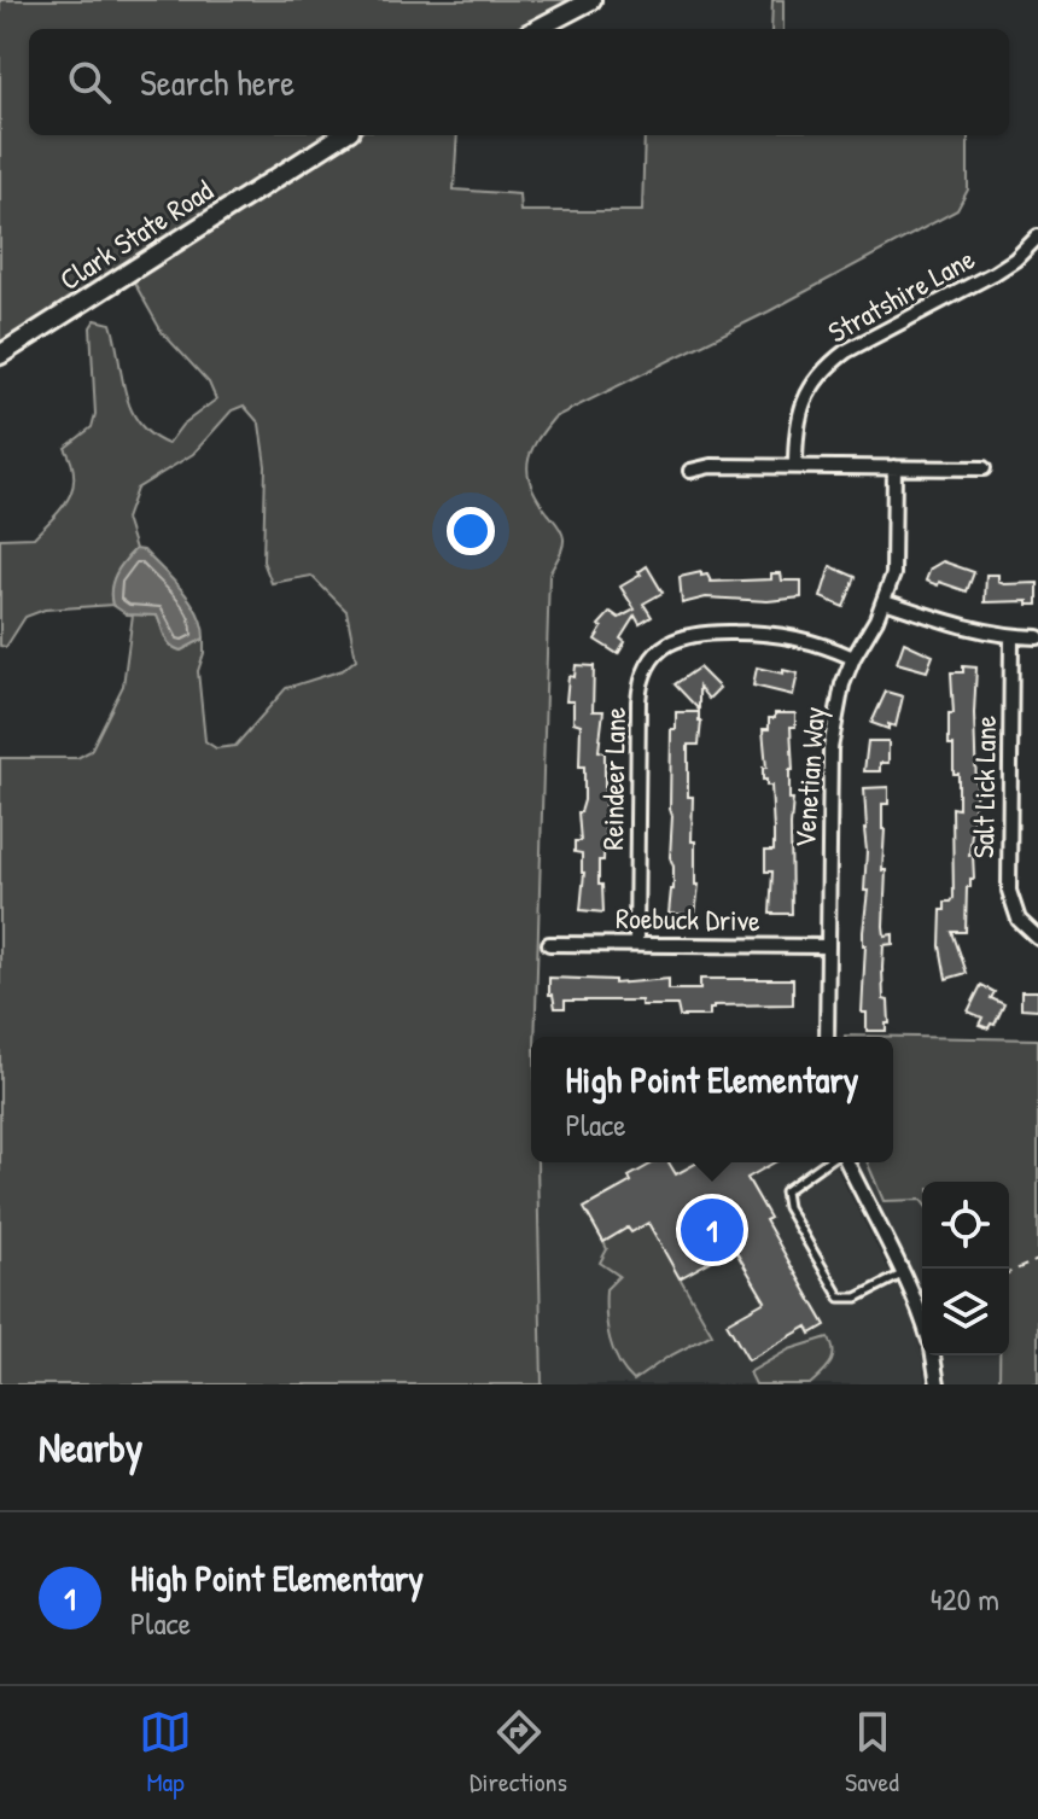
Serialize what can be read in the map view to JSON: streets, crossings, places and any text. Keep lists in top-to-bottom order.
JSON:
{
  "streets": {
    "main road": ["Clark State Road"],
    "street": [
      "Stratshire Lane",
      "Venetian Way",
      "Reindeer Lane",
      "Salt Lick Lane",
      "Roebuck Drive"
    ]
  },
  "crossings": [
    ["Venetian Way", "Reindeer Lane"],
    ["Venetian Way", "Roebuck Drive"],
    ["Reindeer Lane", "Roebuck Drive"]
  ],
  "page": {
    "search": "Search here",
    "popup": ["High Point Elementary", "Place"],
    "pins": "1",
    "heading": "Nearby",
    "list": [
      {
        "mark": "1",
        "name": "High Point Elementary",
        "note": "Place",
        "value": "420 m"
      }
    ],
    "nav": ["Map", "Directions", "Saved"]
  }
}
